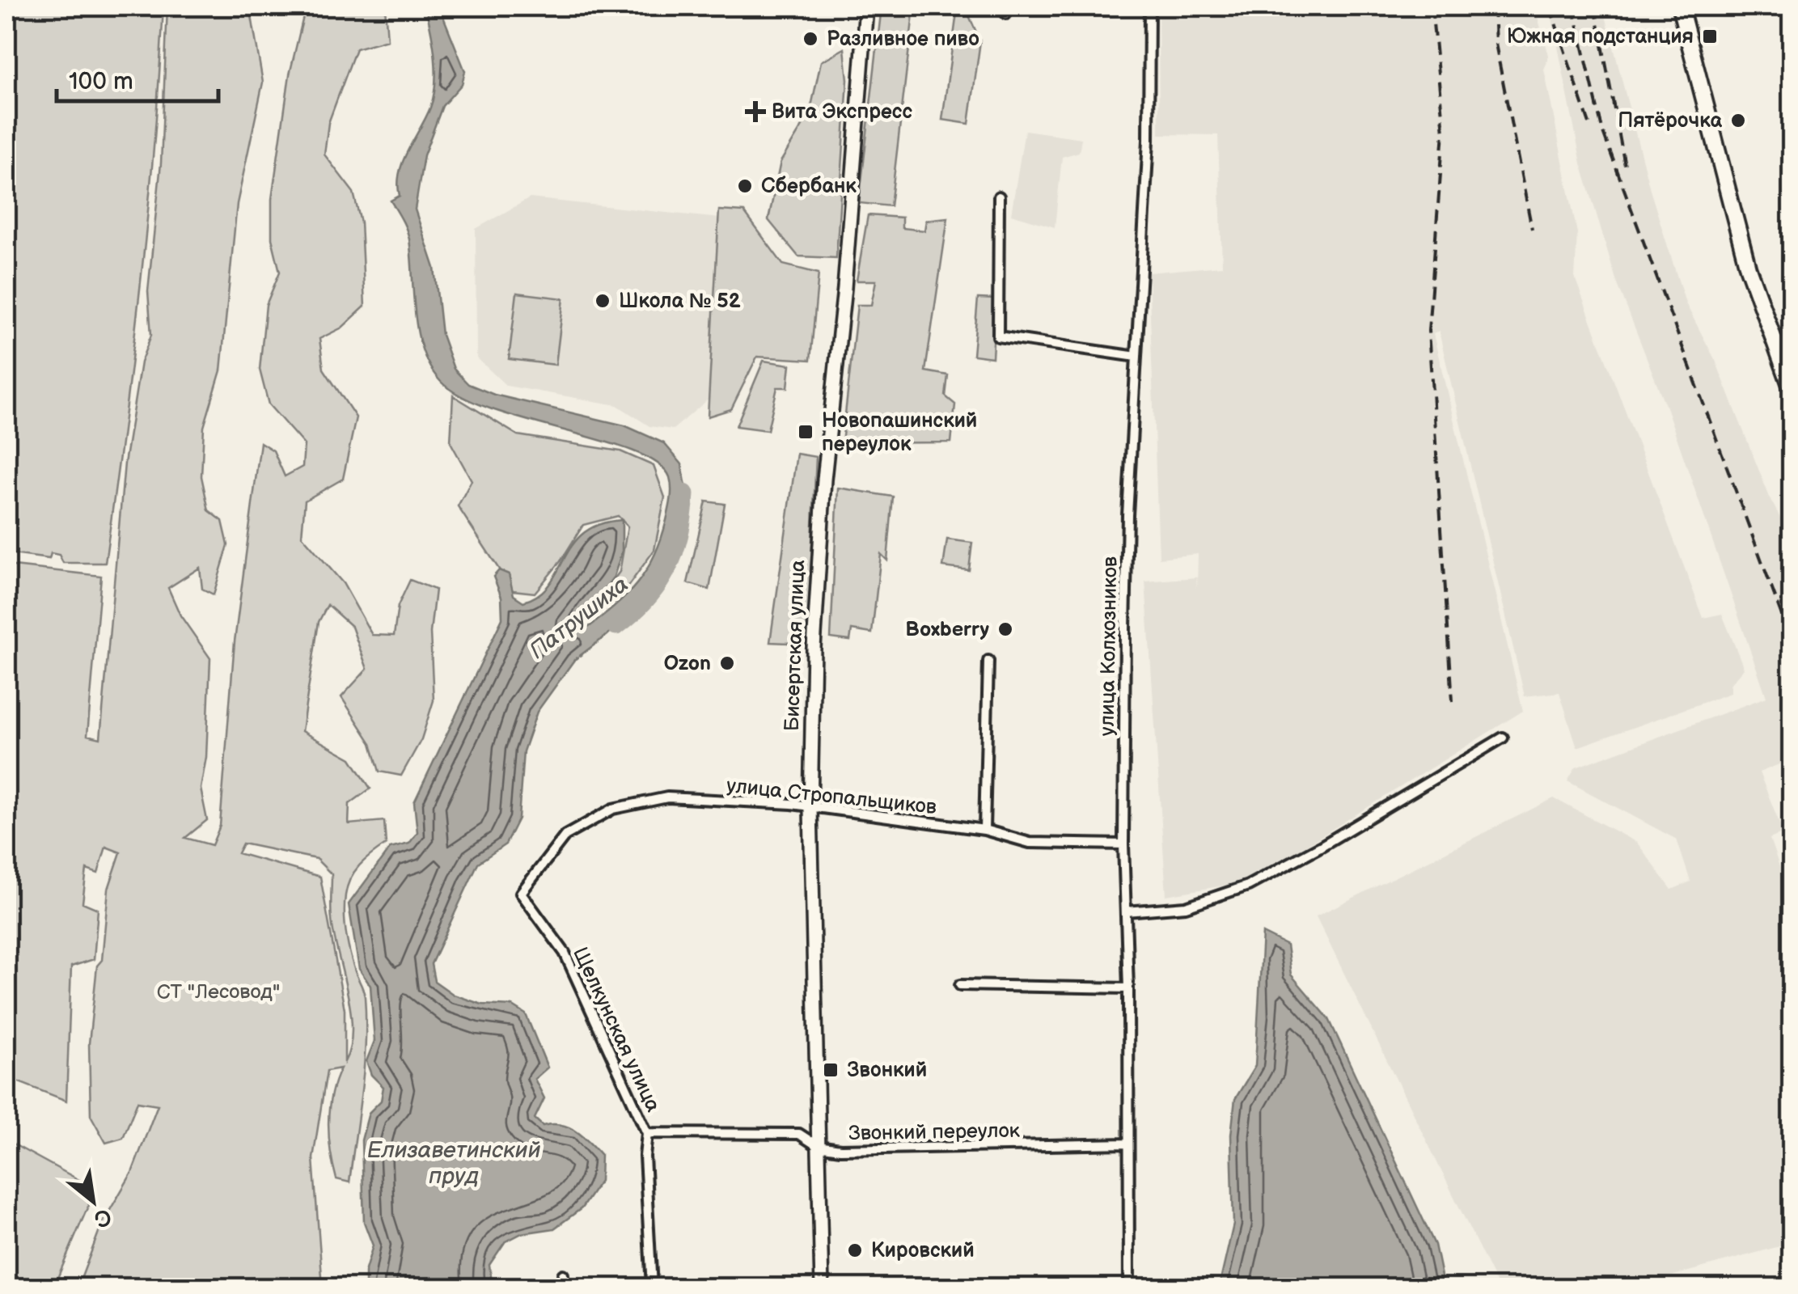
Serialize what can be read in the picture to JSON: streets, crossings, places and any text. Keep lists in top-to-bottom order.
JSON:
{
  "streets": {
    "main road": ["Бисертская улица"],
    "street": [
      "улица Колхозников",
      "улица Стропальщиков",
      "Щелкунская улица",
      "Звонкий переулок"
    ]
  },
  "crossings": [
    ["Бисертская улица", "улица Стропальщиков"],
    ["Бисертская улица", "Звонкий переулок"],
    ["улица Колхозников", "улица Стропальщиков"],
    ["улица Колхозников", "Звонкий переулок"],
    ["улица Стропальщиков", "Щелкунская улица"],
    ["Щелкунская улица", "Звонкий переулок"]
  ],
  "water": ["Патрушиха", "Елизаветинский пруд"],
  "parks": ["СТ \"Лесовод\""],
  "places": {
    "transit": ["Южная подстанция", "Новопашинский переулок", "Звонкий"],
    "other": [
      "Разливное пиво",
      "Пятёрочка",
      "Сбербанк",
      "Школа № 52",
      "Boxberry",
      "Ozon",
      "Кировский"
    ],
    "health": ["Вита Экспресс"]
  },
  "scale_bar": "100 m",
  "north": "bottom right"
}
